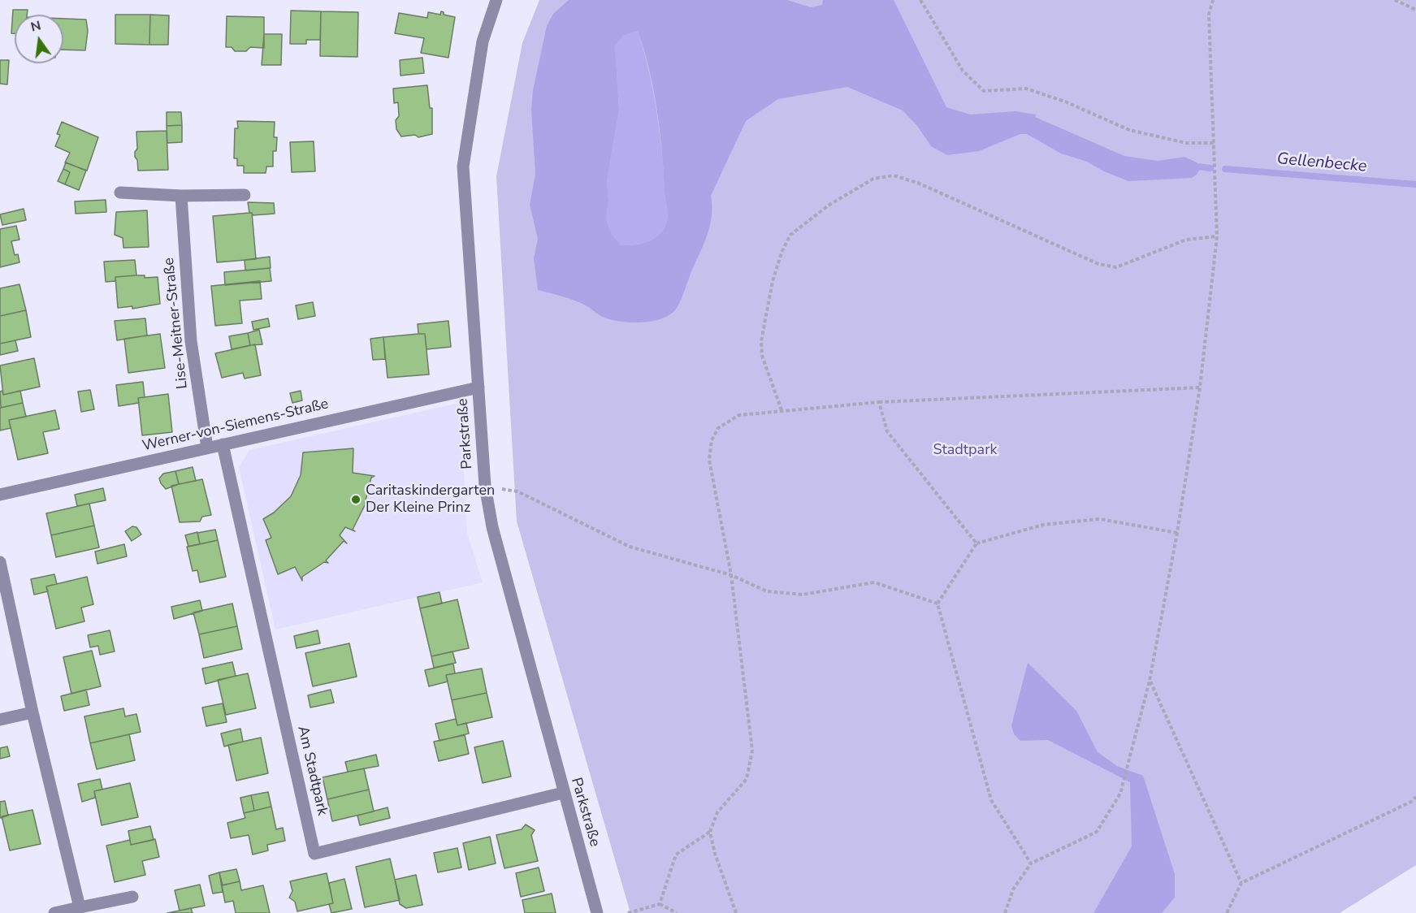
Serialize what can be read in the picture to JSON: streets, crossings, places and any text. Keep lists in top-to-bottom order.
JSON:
{
  "streets": {
    "street": [
      "Lise-Meitner-Straße",
      "Werner-von-Siemens-Straße",
      "Parkstraße",
      "Am Stadtpark"
    ]
  },
  "crossings": [
    ["Lise-Meitner-Straße", "Werner-von-Siemens-Straße"],
    ["Werner-von-Siemens-Straße", "Parkstraße"],
    ["Werner-von-Siemens-Straße", "Am Stadtpark"],
    ["Parkstraße", "Am Stadtpark"]
  ],
  "water": ["Gellenbecke"],
  "parks": ["Stadtpark"],
  "places": ["Caritaskindergarten Der Kleine Prinz"],
  "north": "top"
}
